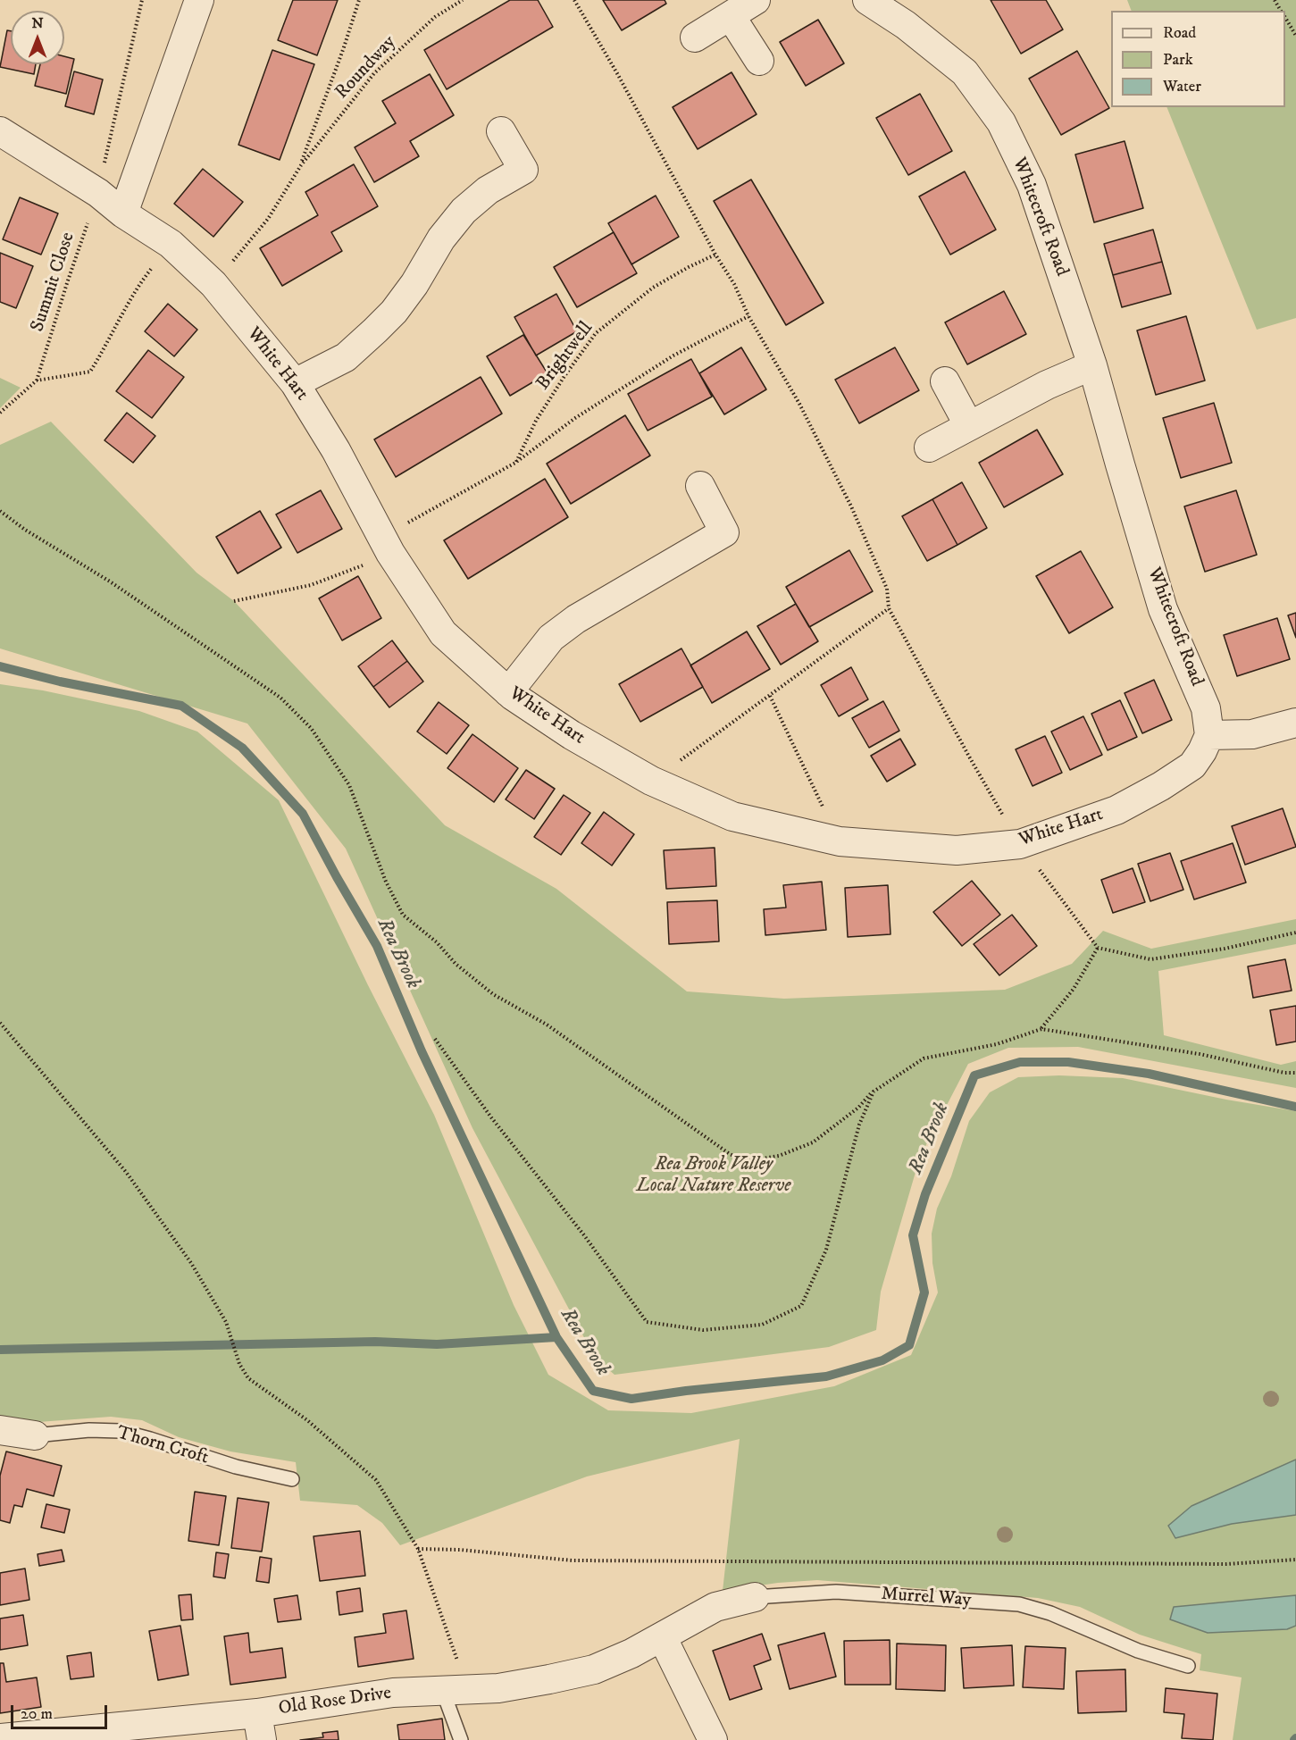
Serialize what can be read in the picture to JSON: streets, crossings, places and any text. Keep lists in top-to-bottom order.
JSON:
{
  "streets": {
    "street": [
      "Whitecroft Road",
      "White Hart",
      "Thorn Croft",
      "Murrel Way",
      "Old Rose Drive"
    ],
    "path": ["Roundway", "Summit Close", "Brightwell"]
  },
  "crossings": [
    ["Roundway", "White Hart"],
    ["Whitecroft Road", "White Hart"],
    ["Summit Close", "White Hart"],
    ["Murrel Way", "Old Rose Drive"]
  ],
  "water": ["Rea Brook"],
  "parks": ["Rea Brook Valley Local Nature Reserve"],
  "legend": ["Road", "Park", "Water"],
  "scale_bar": "20 m",
  "north": "top"
}
